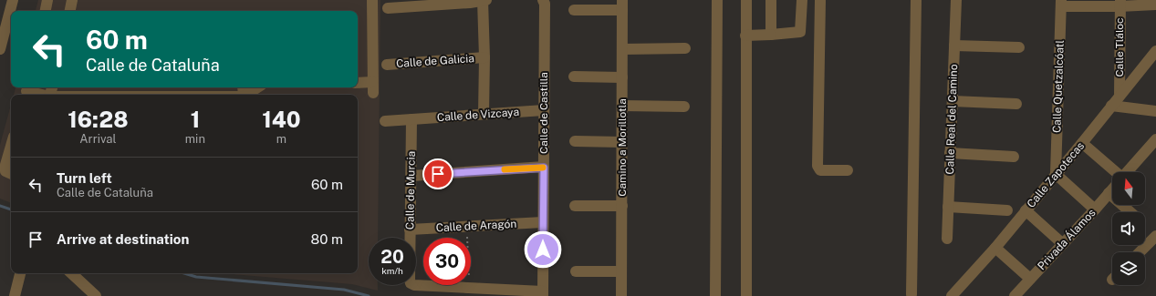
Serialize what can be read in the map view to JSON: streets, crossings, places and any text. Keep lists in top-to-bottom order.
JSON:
{
  "streets": {
    "street": [
      "Calle Tláloc",
      "Calle de Galicia",
      "Calle Quetzalcóatl",
      "Calle de Castilla",
      "Calle de Vizcaya",
      "Calle Real del Camino",
      "Camino a Morillotla",
      "Calle Zapotecas",
      "Calle de Murcia",
      "Calle de Aragón",
      "Privada Álamos"
    ]
  },
  "crossings": [
    ["Calle Tláloc", "Calle Zapotecas"],
    ["Calle Quetzalcóatl", "Calle Zapotecas"],
    ["Calle de Castilla", "Calle de Vizcaya"],
    ["Calle de Castilla", "Calle de Aragón"],
    ["Calle de Vizcaya", "Calle de Murcia"],
    ["Calle de Murcia", "Calle de Aragón"]
  ],
  "north": "top",
  "page": {
    "turn": ["60 m", "Calle de Cataluña"],
    "eta": [
      "16:28",
      "Arrival",
      "1",
      "min",
      "140",
      "m"
    ],
    "list": [
      {
        "name": "Turn left",
        "note": "Calle de Cataluña",
        "value": "60 m"
      },
      {
        "name": "Arrive at destination",
        "value": "80 m"
      }
    ],
    "speed": "20 km/h",
    "limit": "30"
  }
}
